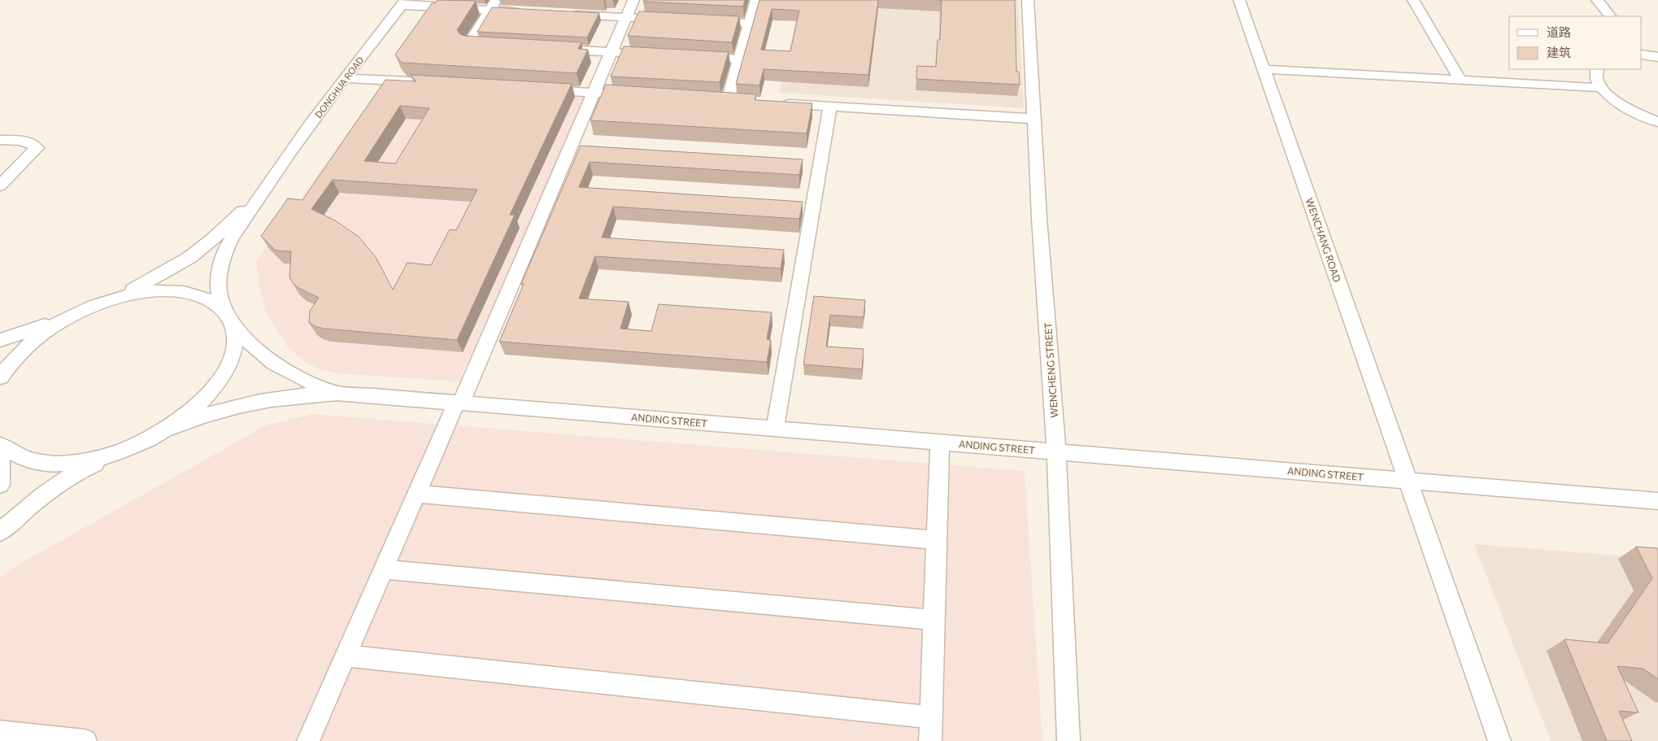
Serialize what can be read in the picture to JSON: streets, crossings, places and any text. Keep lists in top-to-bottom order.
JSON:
{
  "streets": {
    "street": [
      "DONGHUA ROAD",
      "WENCHANG ROAD",
      "WENCHENG STREET",
      "ANDING STREET"
    ]
  },
  "crossings": [
    ["WENCHANG ROAD", "ANDING STREET"],
    ["WENCHENG STREET", "ANDING STREET"]
  ],
  "legend": ["道路", "建筑"]
}
